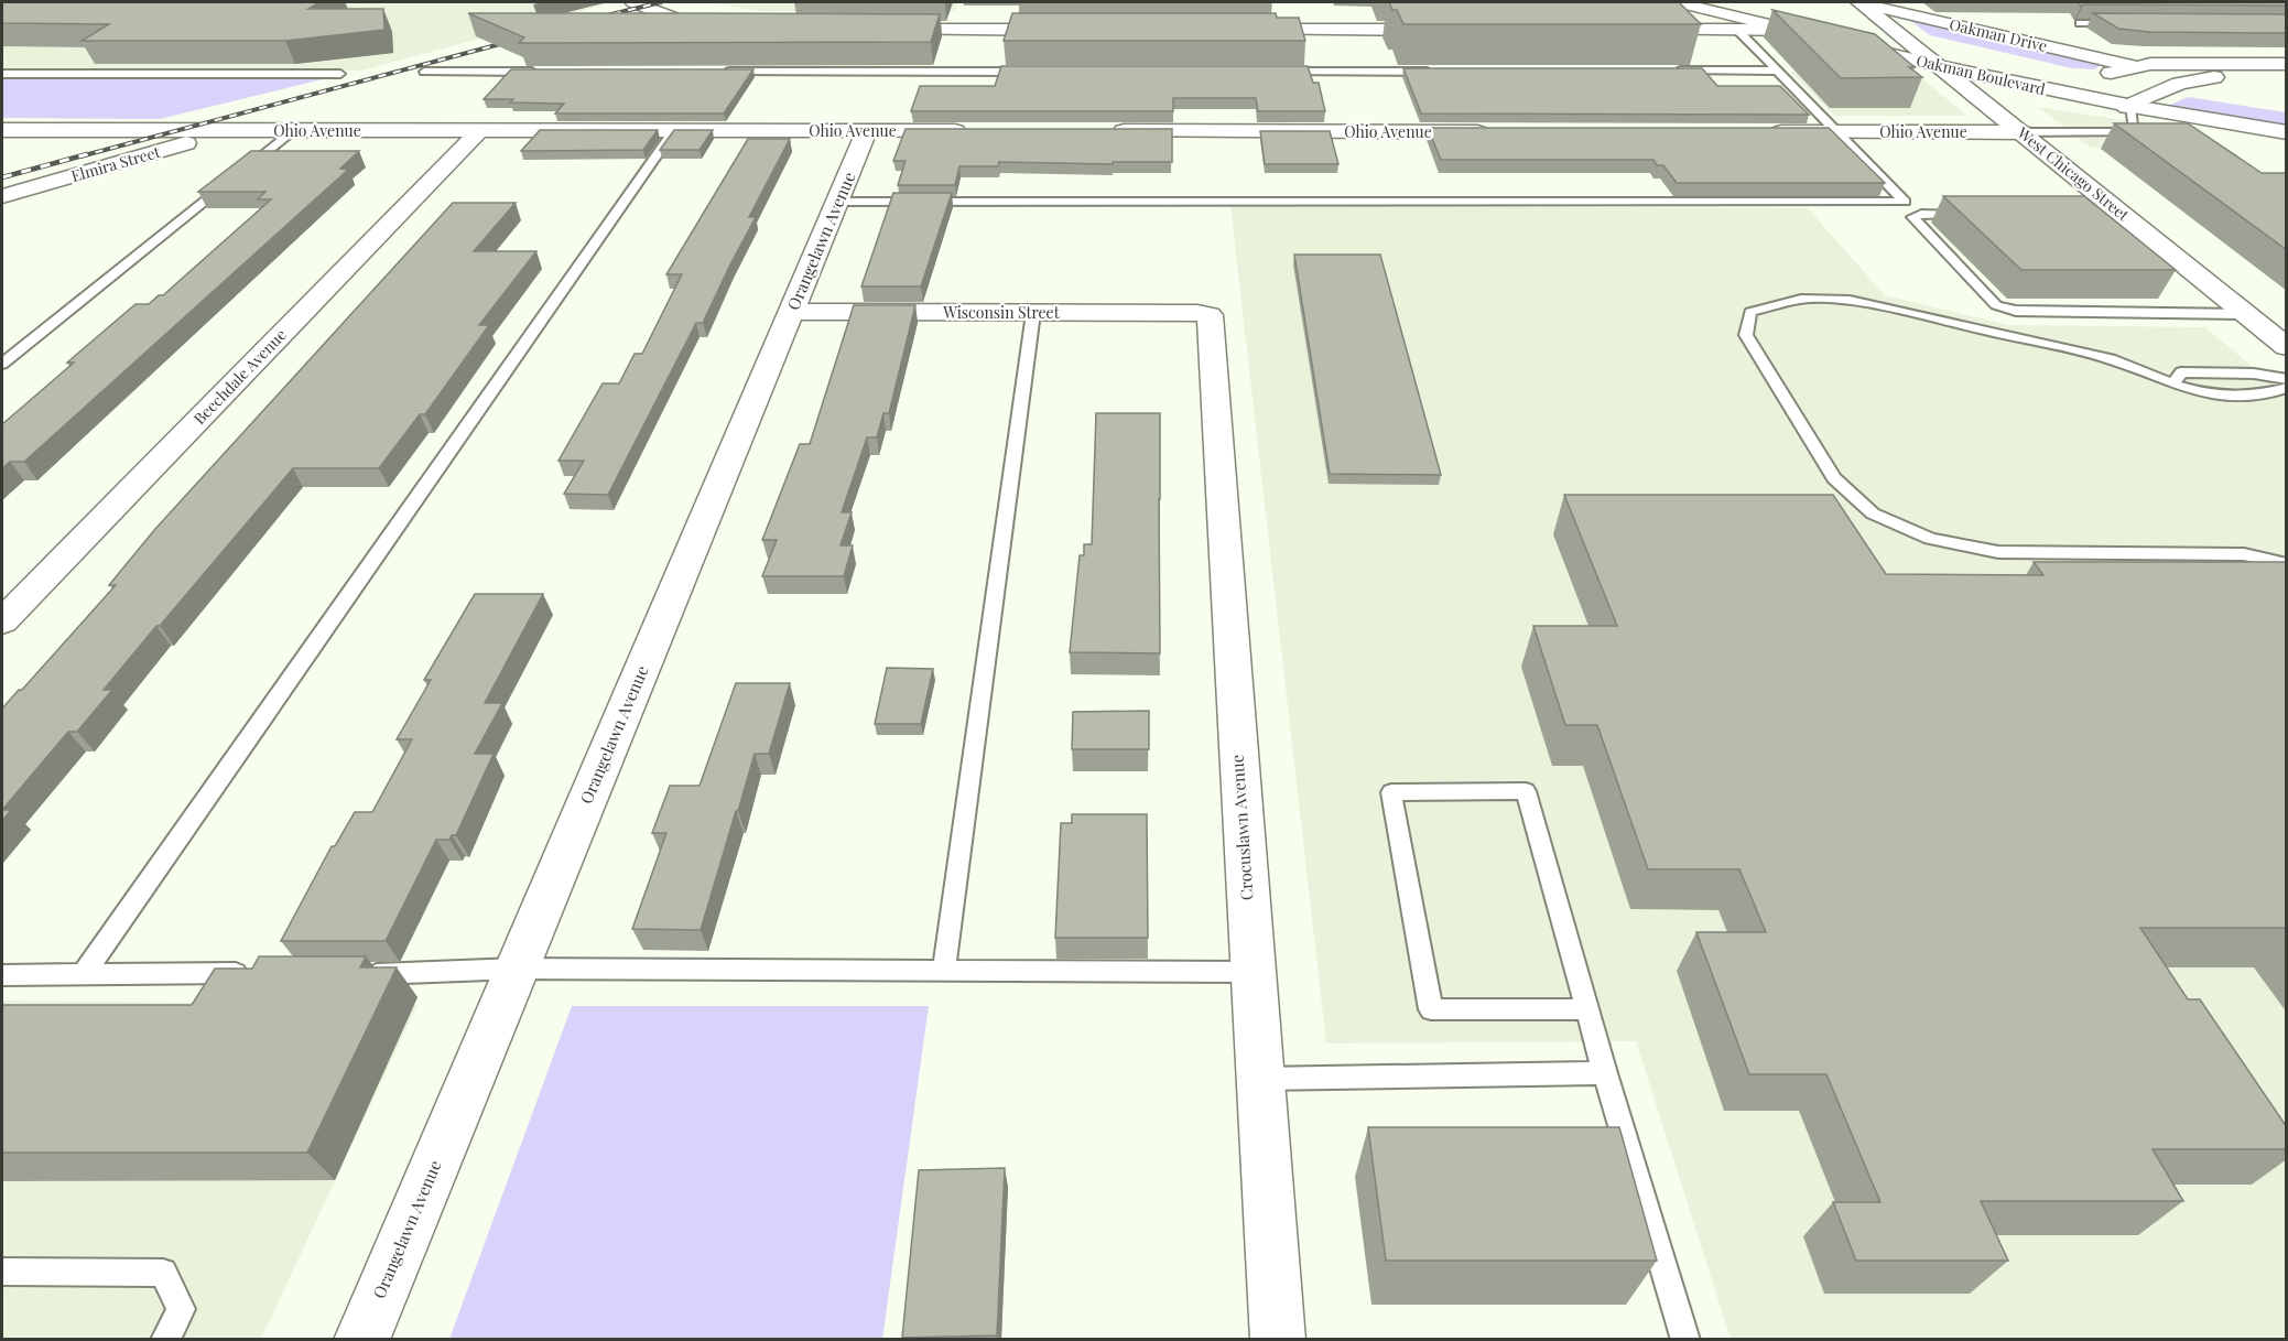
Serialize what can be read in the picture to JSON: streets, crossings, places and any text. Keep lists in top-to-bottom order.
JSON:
{
  "streets": {
    "street": [
      "Oakman Drive",
      "Oakman Boulevard",
      "Ohio Avenue",
      "Elmira Street",
      "West Chicago Street",
      "Orangelawn Avenue",
      "Wisconsin Street",
      "Beechdale Avenue",
      "Crocuslawn Avenue"
    ]
  },
  "crossings": [
    ["Oakman Drive", "West Chicago Street"],
    ["Oakman Boulevard", "West Chicago Street"],
    ["Ohio Avenue", "Elmira Street"],
    ["Ohio Avenue", "West Chicago Street"],
    ["Ohio Avenue", "Orangelawn Avenue"],
    ["Ohio Avenue", "Beechdale Avenue"],
    ["Orangelawn Avenue", "Wisconsin Street"],
    ["Wisconsin Street", "Crocuslawn Avenue"]
  ]
}
